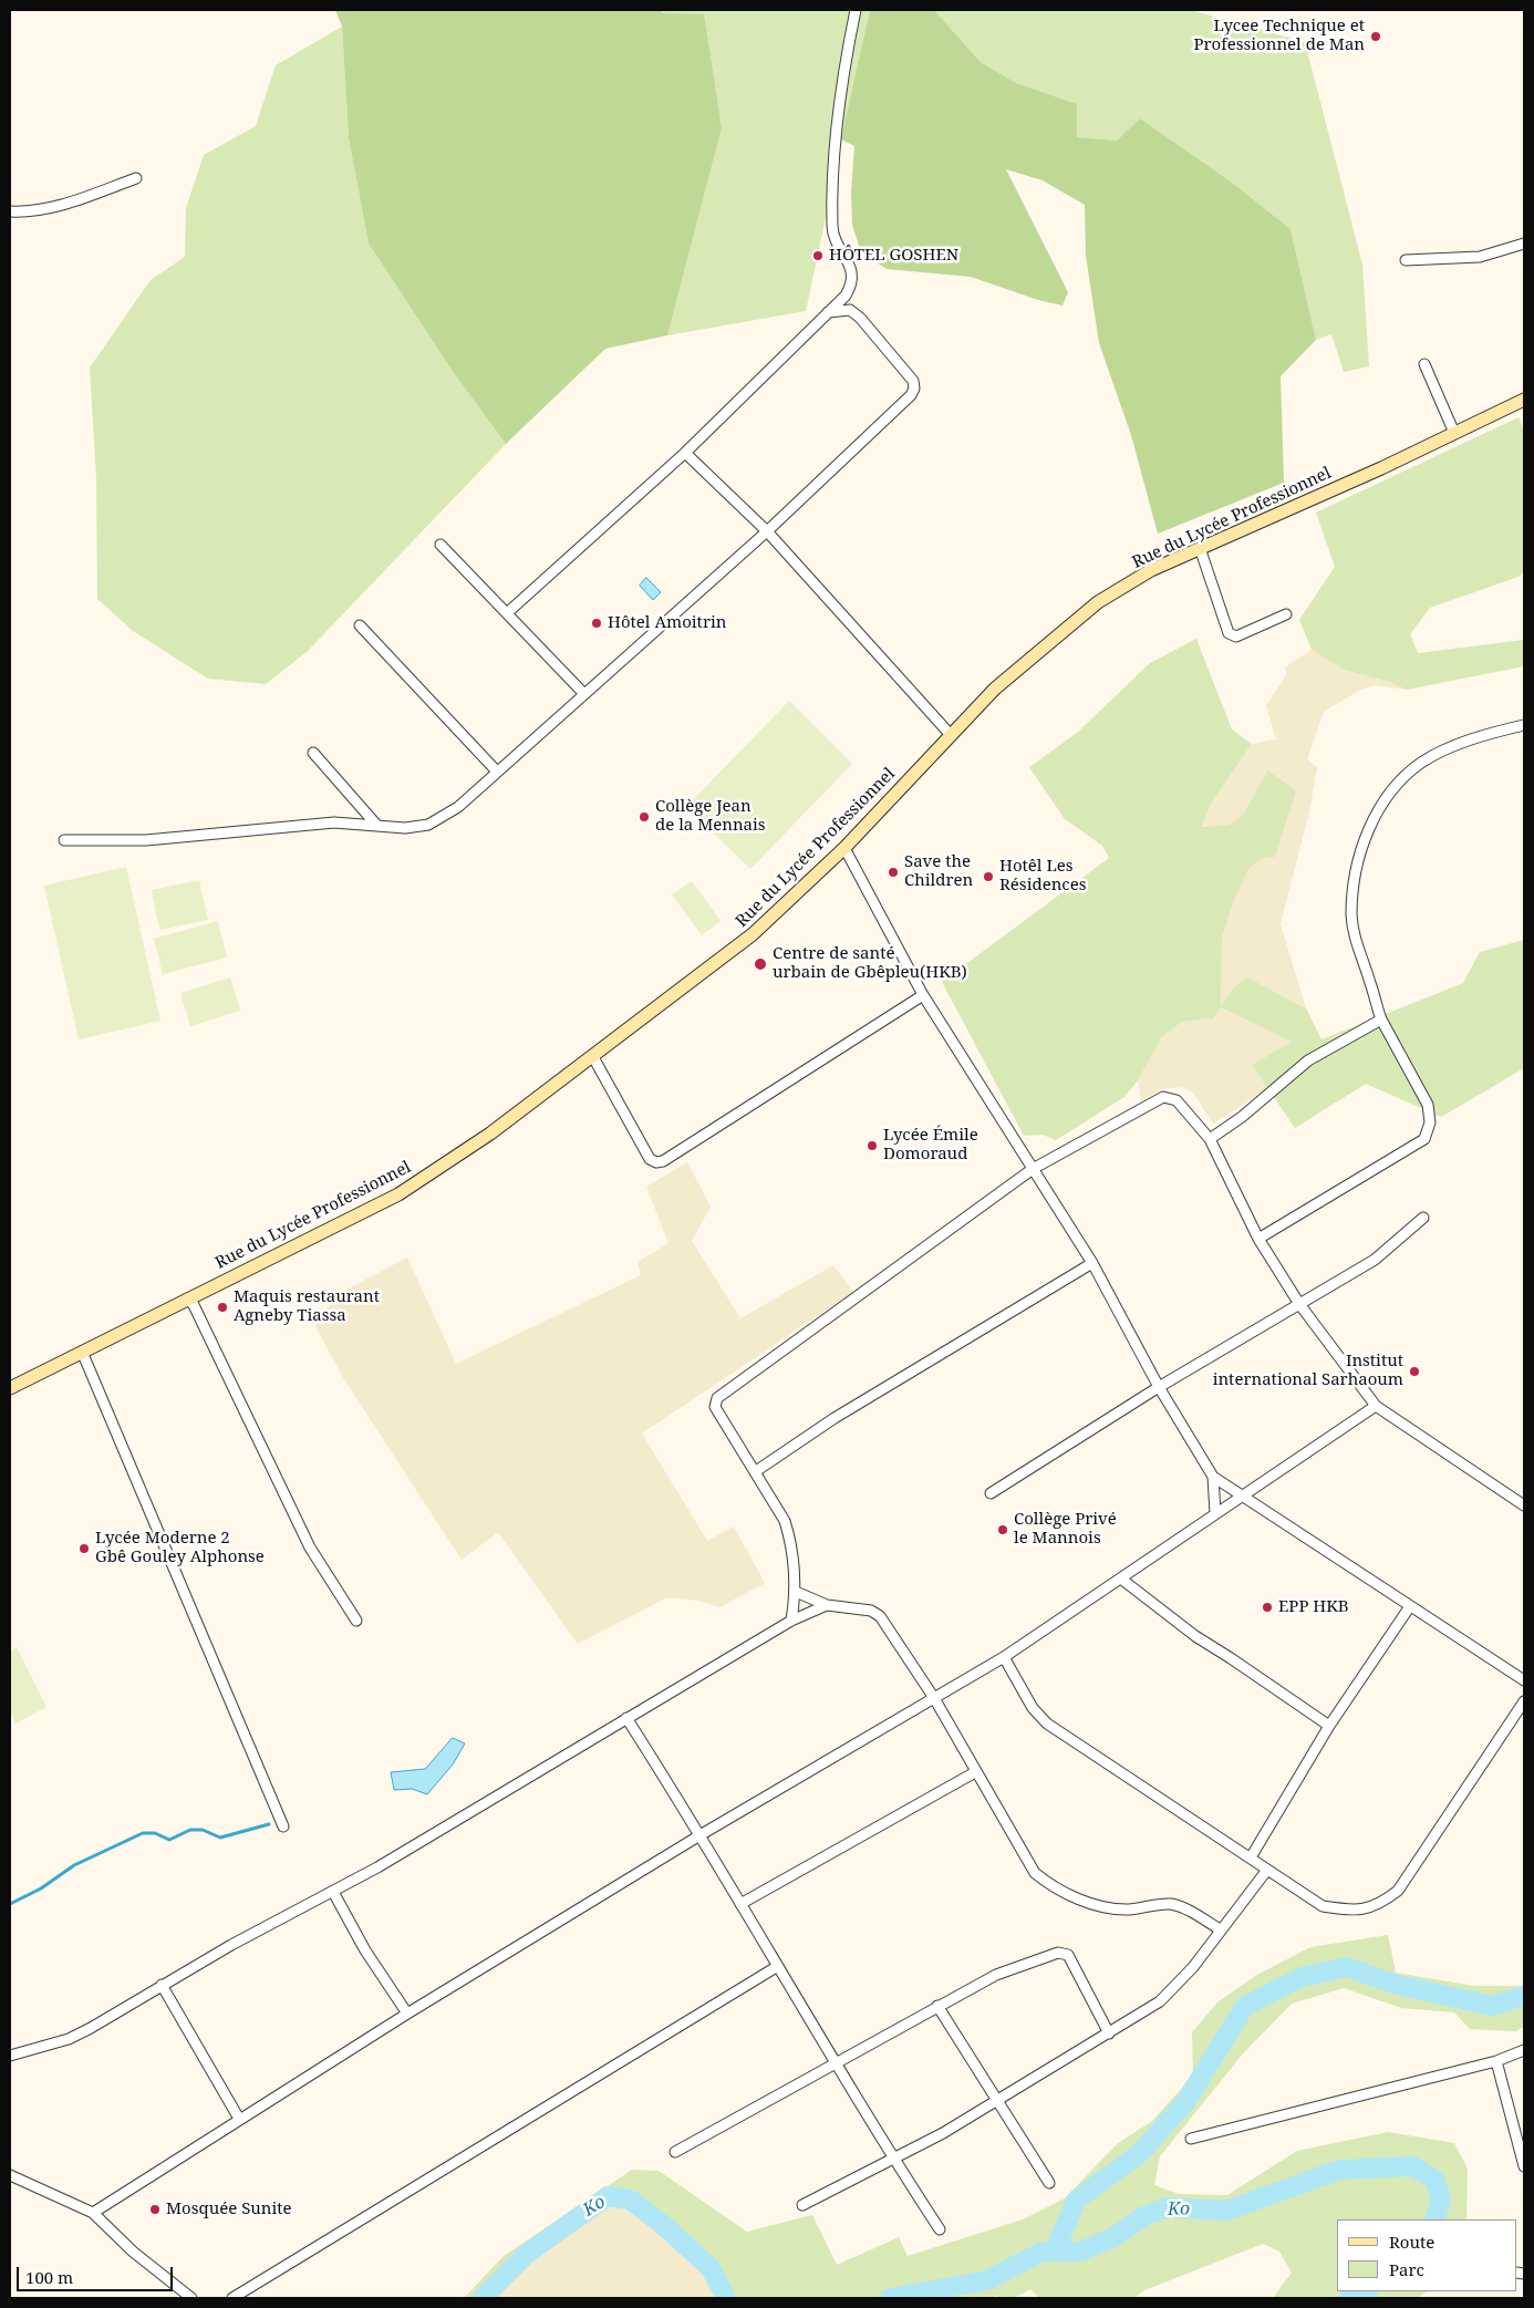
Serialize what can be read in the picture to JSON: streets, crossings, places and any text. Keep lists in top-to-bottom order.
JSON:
{
  "streets": {
    "main road": ["Rue du Lycée Professionnel"]
  },
  "water": ["Ko"],
  "places": [
    "Lycee Technique et Professionnel de Man",
    "HÔTEL GOSHEN",
    "Hôtel Amoitrin",
    "Collège Jean de la Mennais",
    "Save the Children",
    "Hotêl Les Résidences",
    "Centre de santé urbain de Gbêpleu(HKB)",
    "Lycée Émile Domoraud",
    "Maquis restaurant Agneby Tiassa",
    "Institut international Sarhaoum",
    "Collège Privé le Mannois",
    "Lycée Moderne 2 Gbê Gouley Alphonse",
    "EPP HKB",
    "Mosquée Sunite"
  ],
  "legend": ["Route", "Parc"],
  "scale_bar": "100 m"
}
